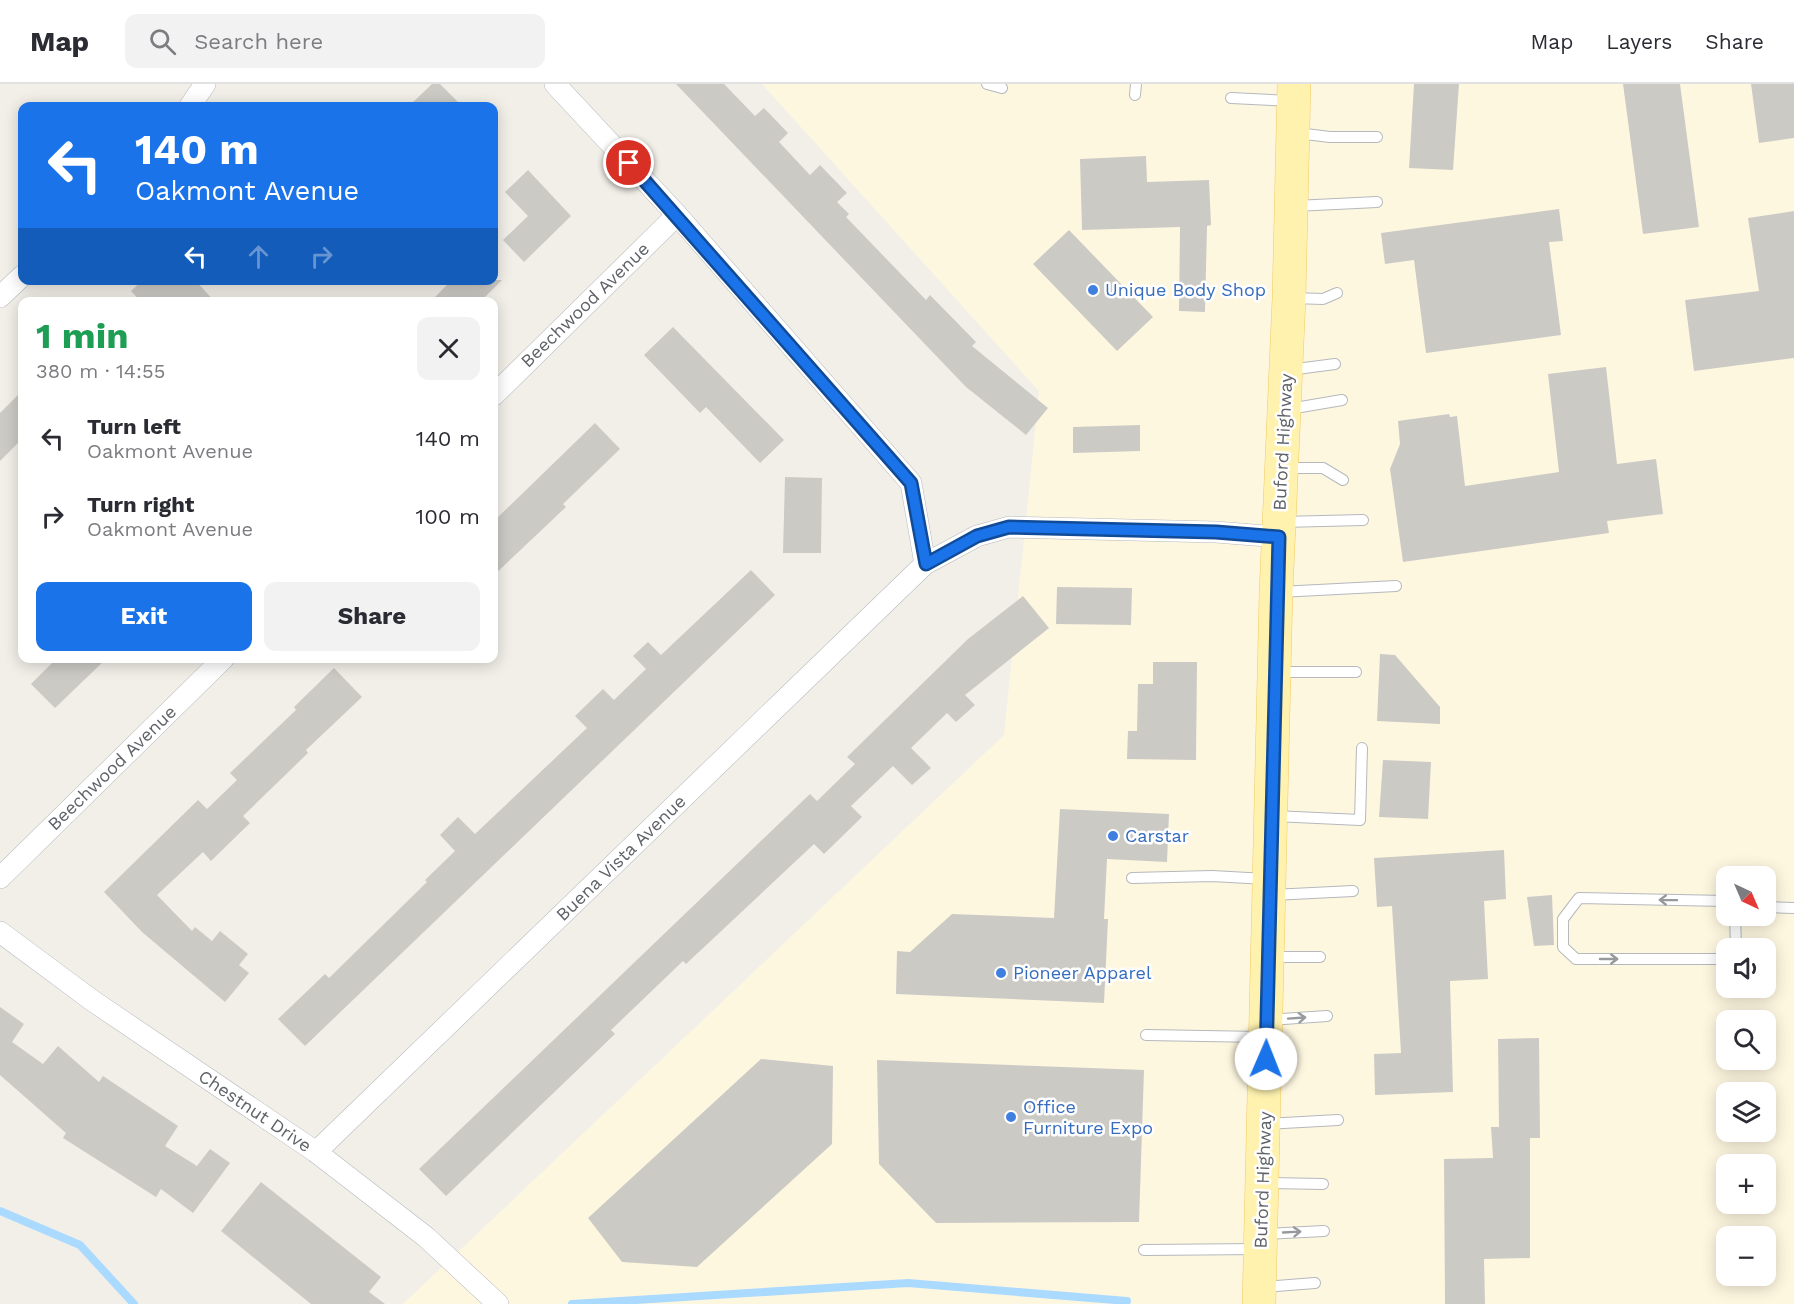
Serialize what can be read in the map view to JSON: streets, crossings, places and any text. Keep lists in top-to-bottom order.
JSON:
{
  "streets": {
    "main road": ["Buford Highway"],
    "street": ["Beechwood Avenue", "Buena Vista Avenue", "Chestnut Drive"]
  },
  "crossings": [
    ["Buford Highway", "Buena Vista Avenue"],
    ["Buena Vista Avenue", "Chestnut Drive"]
  ],
  "places": [
    "Unique Body Shop",
    "Carstar",
    "Pioneer Apparel",
    "Office Furniture Expo"
  ],
  "north": "bottom right",
  "page": {
    "header": "Map",
    "search": "Search here",
    "nav": ["Map", "Layers", "Share"],
    "turn": ["140 m", "Oakmont Avenue"],
    "heading": ["1 min", "380 m · 14:55"],
    "list": [
      {
        "name": "Turn left",
        "note": "Oakmont Avenue",
        "value": "140 m"
      },
      {
        "name": "Turn right",
        "note": "Oakmont Avenue",
        "value": "100 m"
      }
    ],
    "buttons": ["Exit", "Share"],
    "map_buttons": ["+", "−"]
  }
}
